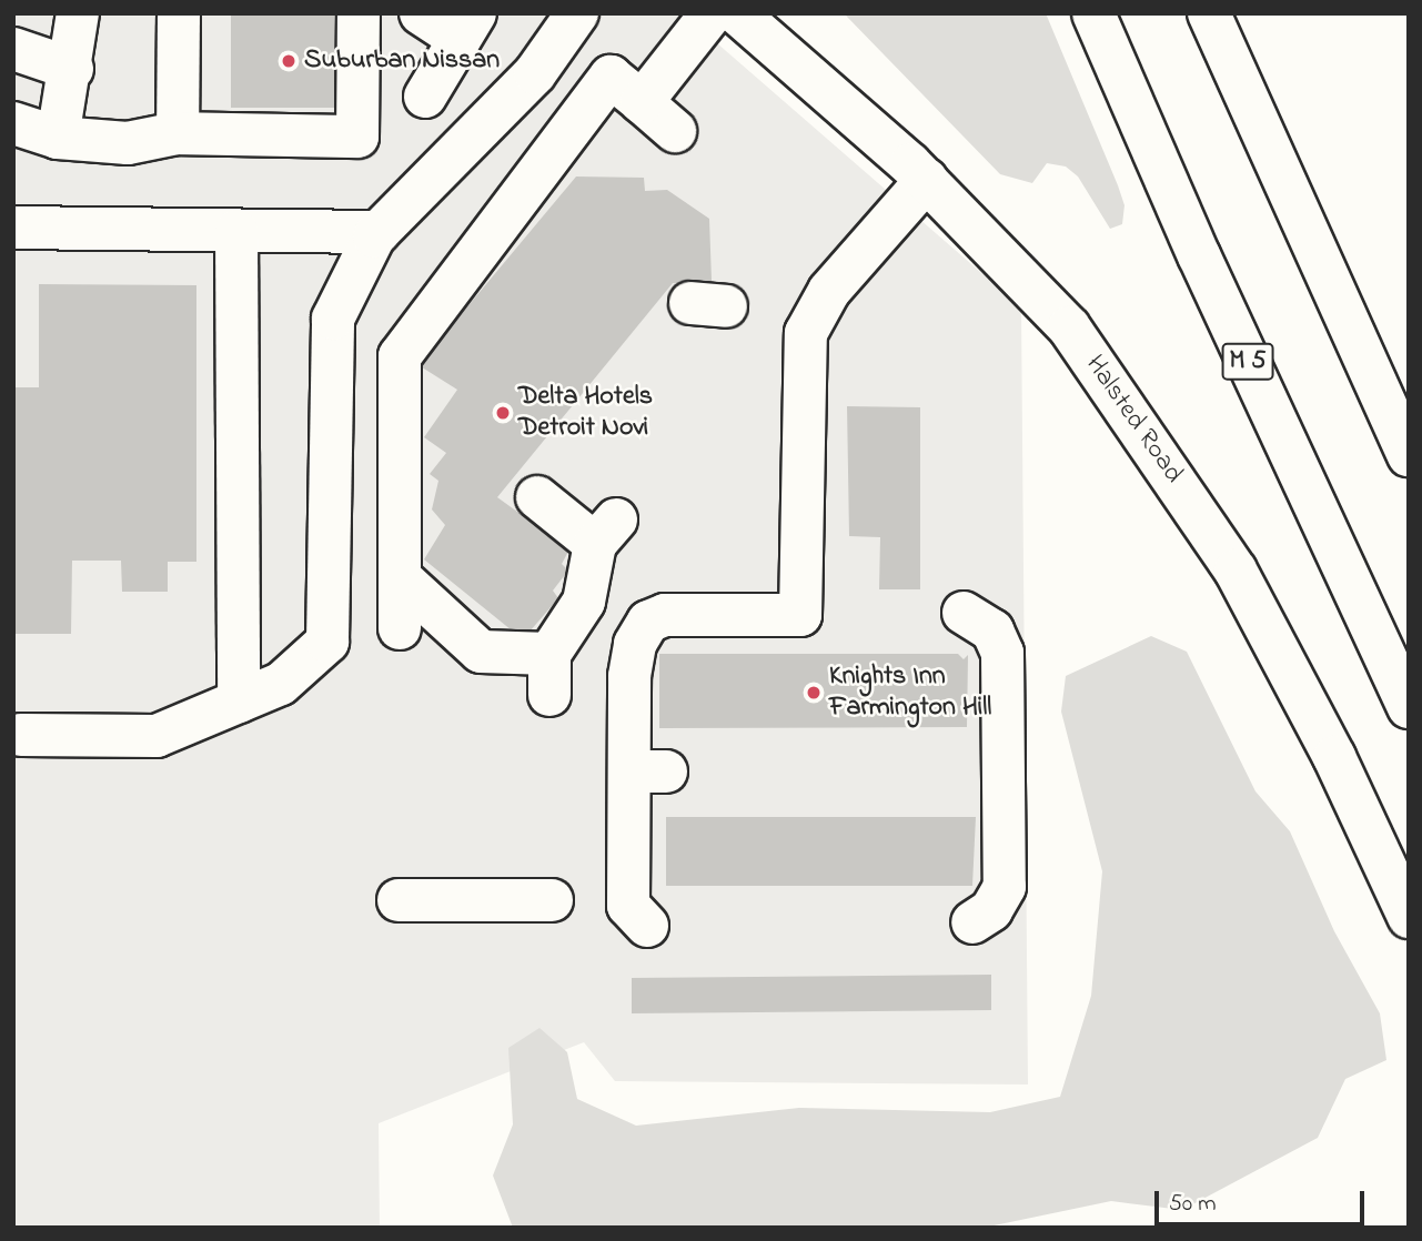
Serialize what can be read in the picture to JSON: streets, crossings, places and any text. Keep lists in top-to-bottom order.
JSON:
{
  "streets": {
    "main road": ["M 5", "Halsted Road"]
  },
  "places": ["Suburban Nissan", "Delta Hotels Detroit Novi", "Knights Inn Farmington Hill"],
  "scale_bar": "50 m"
}
